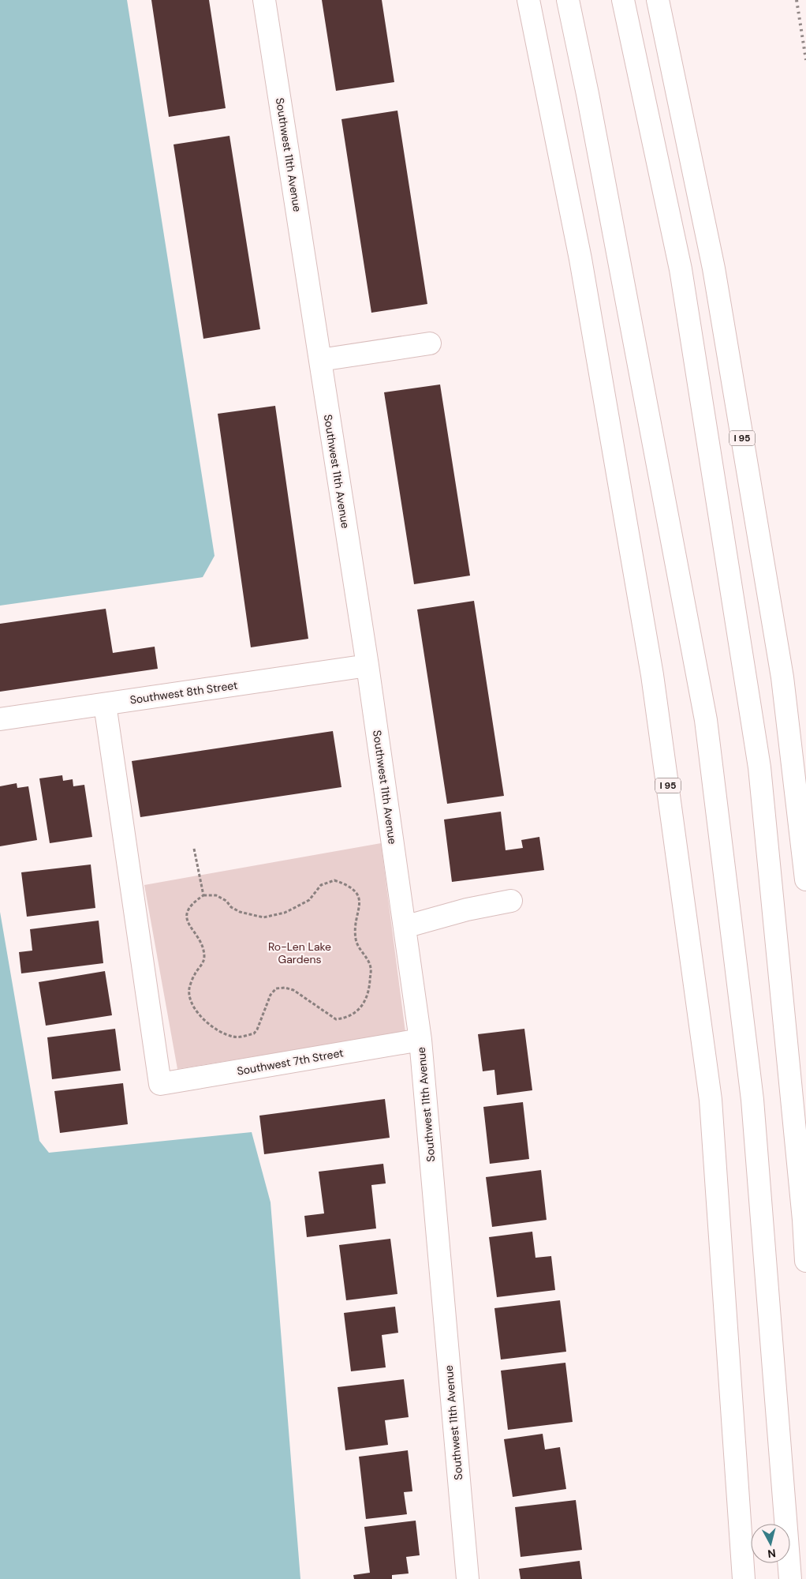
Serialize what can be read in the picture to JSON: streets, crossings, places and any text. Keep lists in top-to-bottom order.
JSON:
{
  "streets": {
    "main road": [
      "Southwest 11th Avenue",
      "I 95",
      "Southwest 8th Street",
      "Southwest 7th Street"
    ]
  },
  "crossings": [
    ["Southwest 11th Avenue", "Southwest 8th Street"],
    ["Southwest 11th Avenue", "Southwest 7th Street"],
    ["Southwest 8th Street", "Southwest 7th Street"]
  ],
  "parks": ["Ro-Len Lake Gardens"],
  "north": "bottom"
}
